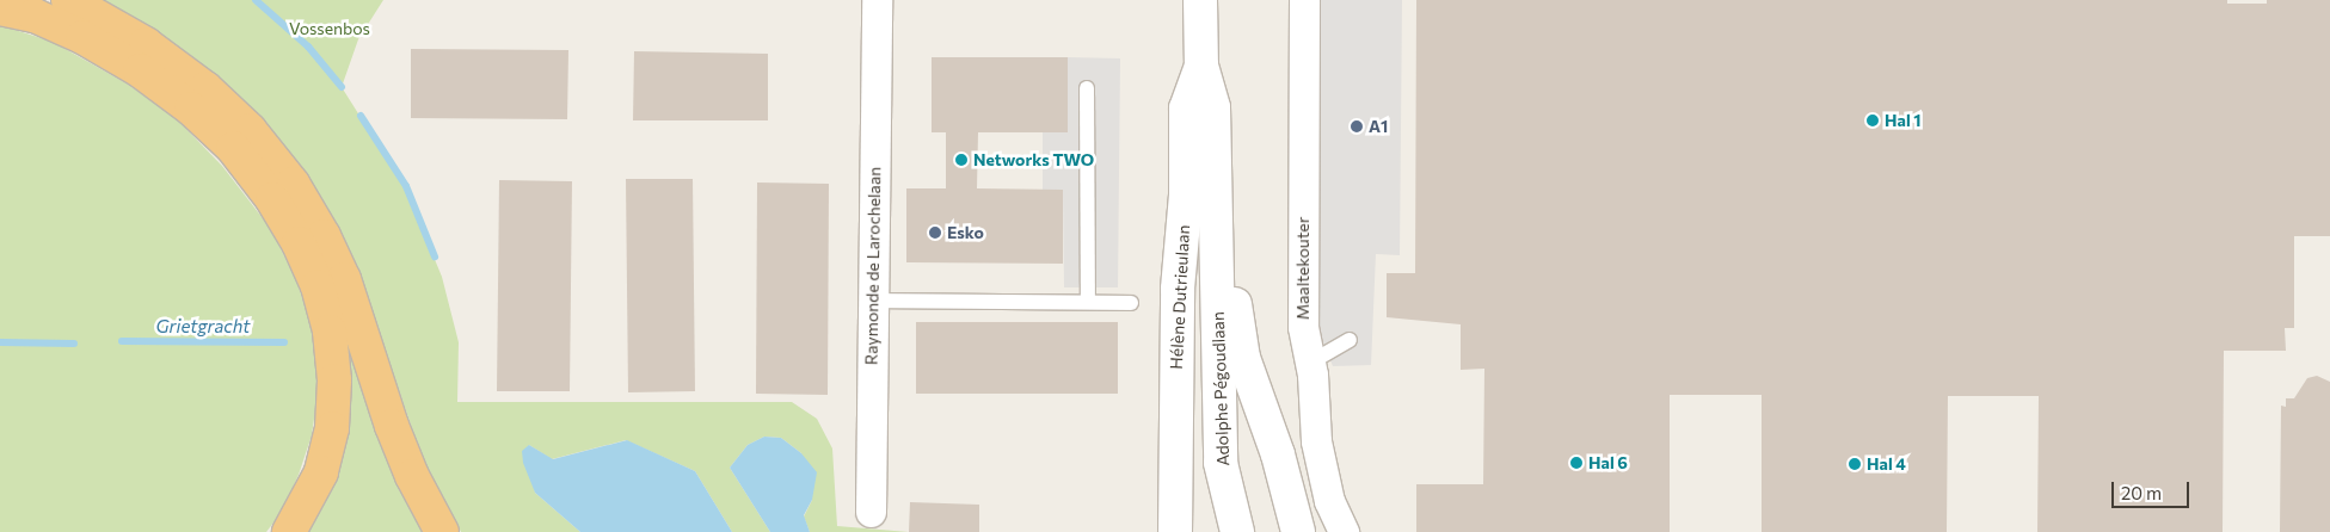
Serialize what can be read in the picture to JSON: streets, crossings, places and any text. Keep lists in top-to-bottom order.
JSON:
{
  "streets": {
    "street": [
      "Raymonde de Larochelaan",
      "Maaltekouter",
      "Hélène Dutrieulaan",
      "Adolphe Pégoudlaan"
    ]
  },
  "crossings": [
    ["Hélène Dutrieulaan", "Adolphe Pégoudlaan"]
  ],
  "water": ["Grietgracht"],
  "parks": ["Vossenbos"],
  "places": [
    "Hal 1",
    "A1",
    "Networks TWO",
    "Esko",
    "Hal 6",
    "Hal 4"
  ],
  "scale_bar": "20 m"
}
